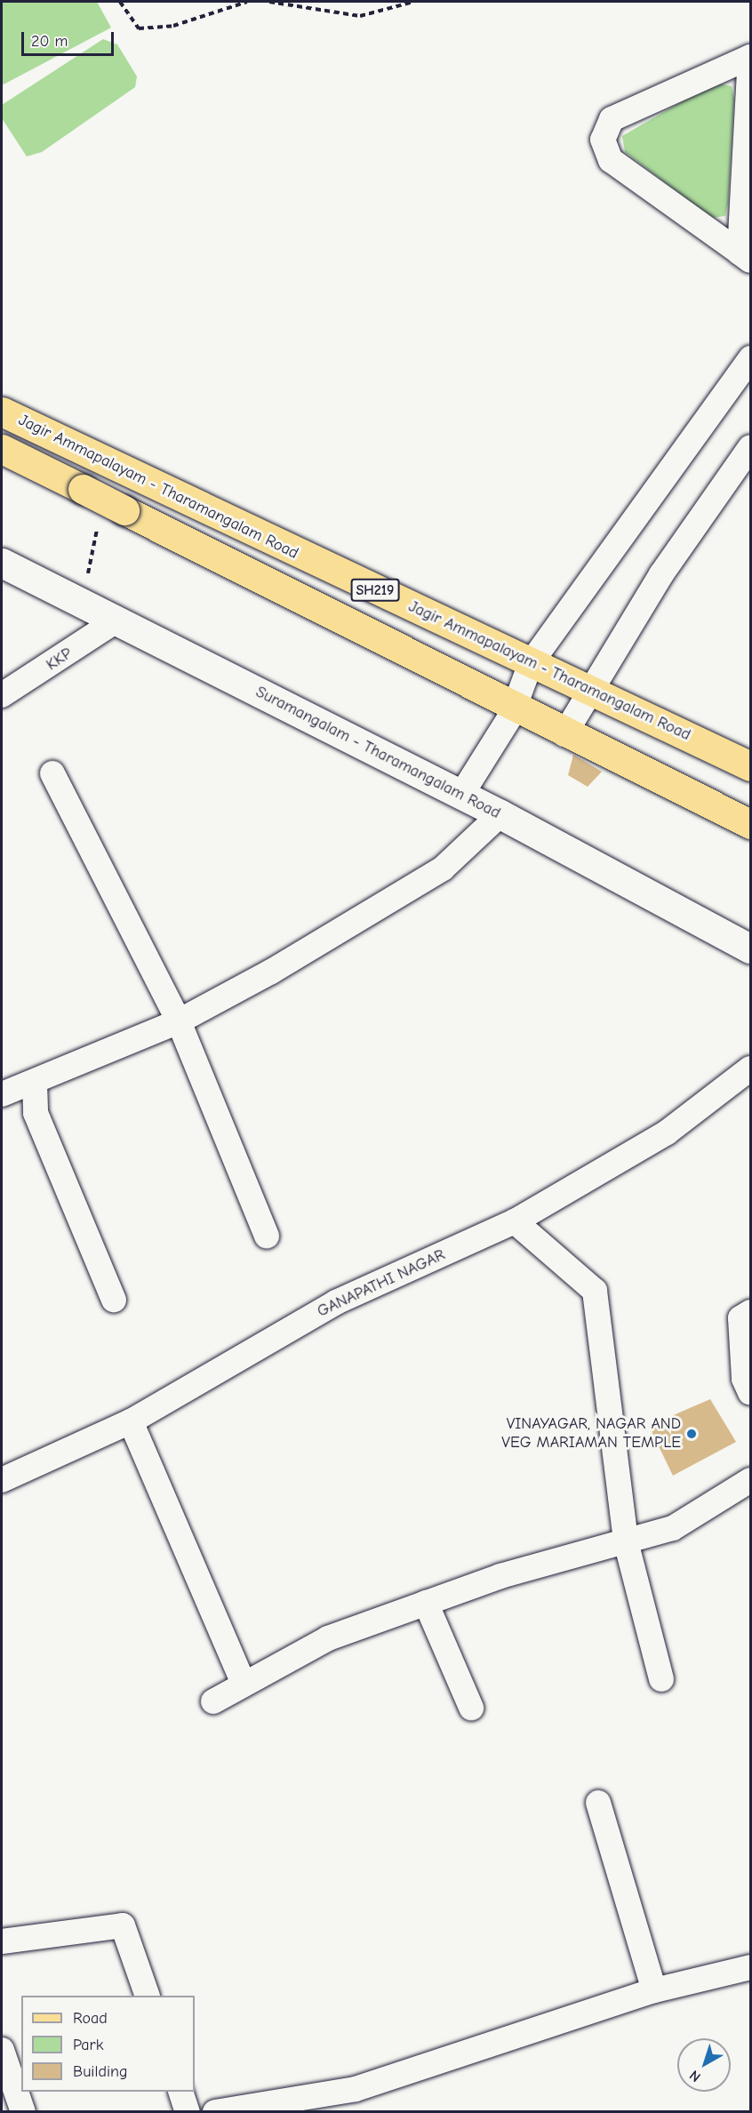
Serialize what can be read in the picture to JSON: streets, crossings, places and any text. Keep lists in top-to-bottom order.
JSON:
{
  "streets": {
    "main road": ["Jagir Ammapalayam - Tharamangalam Road", "SH219", "Suramangalam - Tharamangalam Road"],
    "street": ["KKP", "GANAPATHI NAGAR"]
  },
  "crossings": [
    ["KKP", "Suramangalam - Tharamangalam Road"]
  ],
  "places": ["VINAYAGAR, NAGAR AND VEG MARIAMAN TEMPLE"],
  "legend": ["Road", "Park", "Building"],
  "scale_bar": "20 m",
  "north": "bottom left"
}
